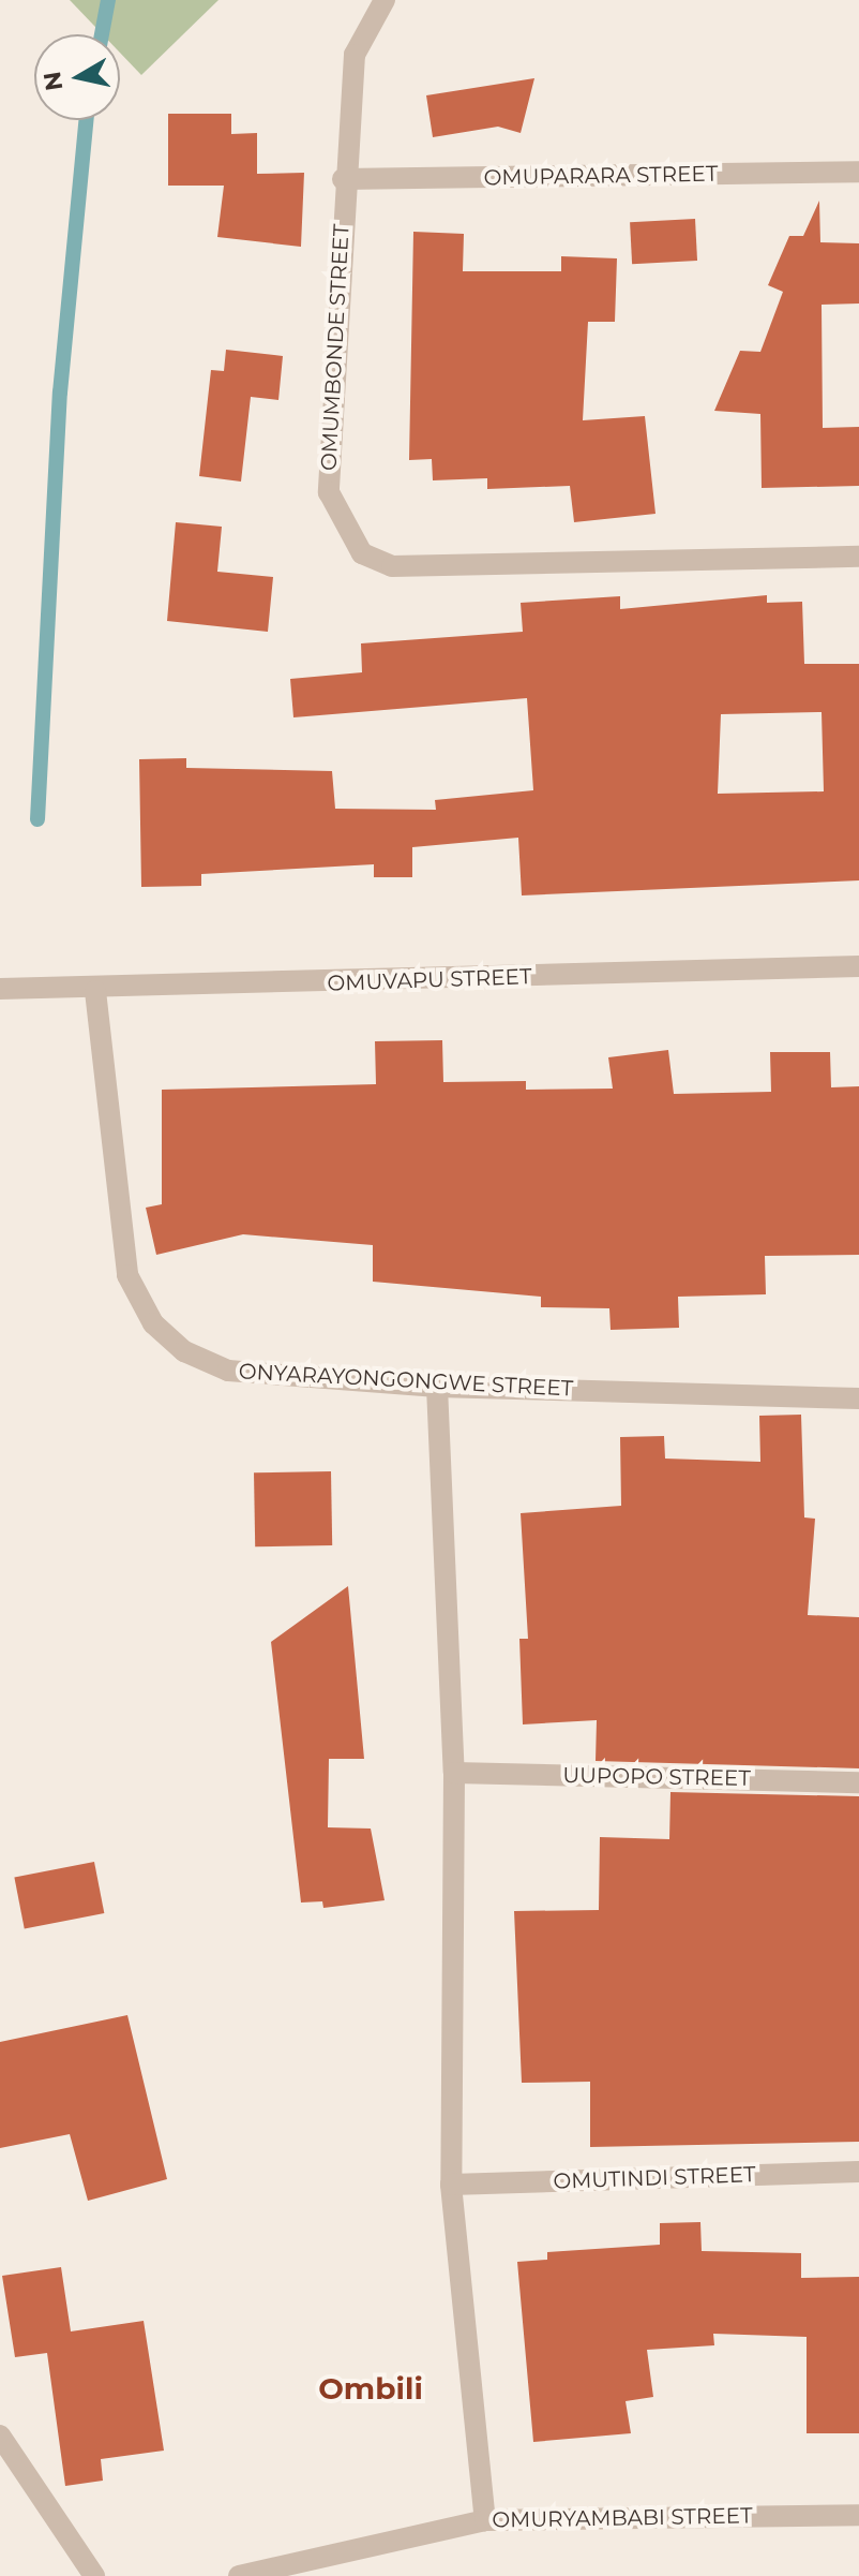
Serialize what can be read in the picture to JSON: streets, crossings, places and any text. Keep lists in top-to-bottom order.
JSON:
{
  "streets": {
    "street": [
      "OMUPARARA STREET",
      "OMUMBONDE STREET",
      "OMUVAPU STREET",
      "ONYARAYONGONGWE STREET",
      "UUPOPO STREET",
      "OMUTINDI STREET",
      "OMURYAMBABI STREET"
    ]
  },
  "crossings": [
    ["OMUPARARA STREET", "OMUMBONDE STREET"],
    ["OMUVAPU STREET", "ONYARAYONGONGWE STREET"]
  ],
  "districts": ["Ombili"],
  "north": "left"
}
